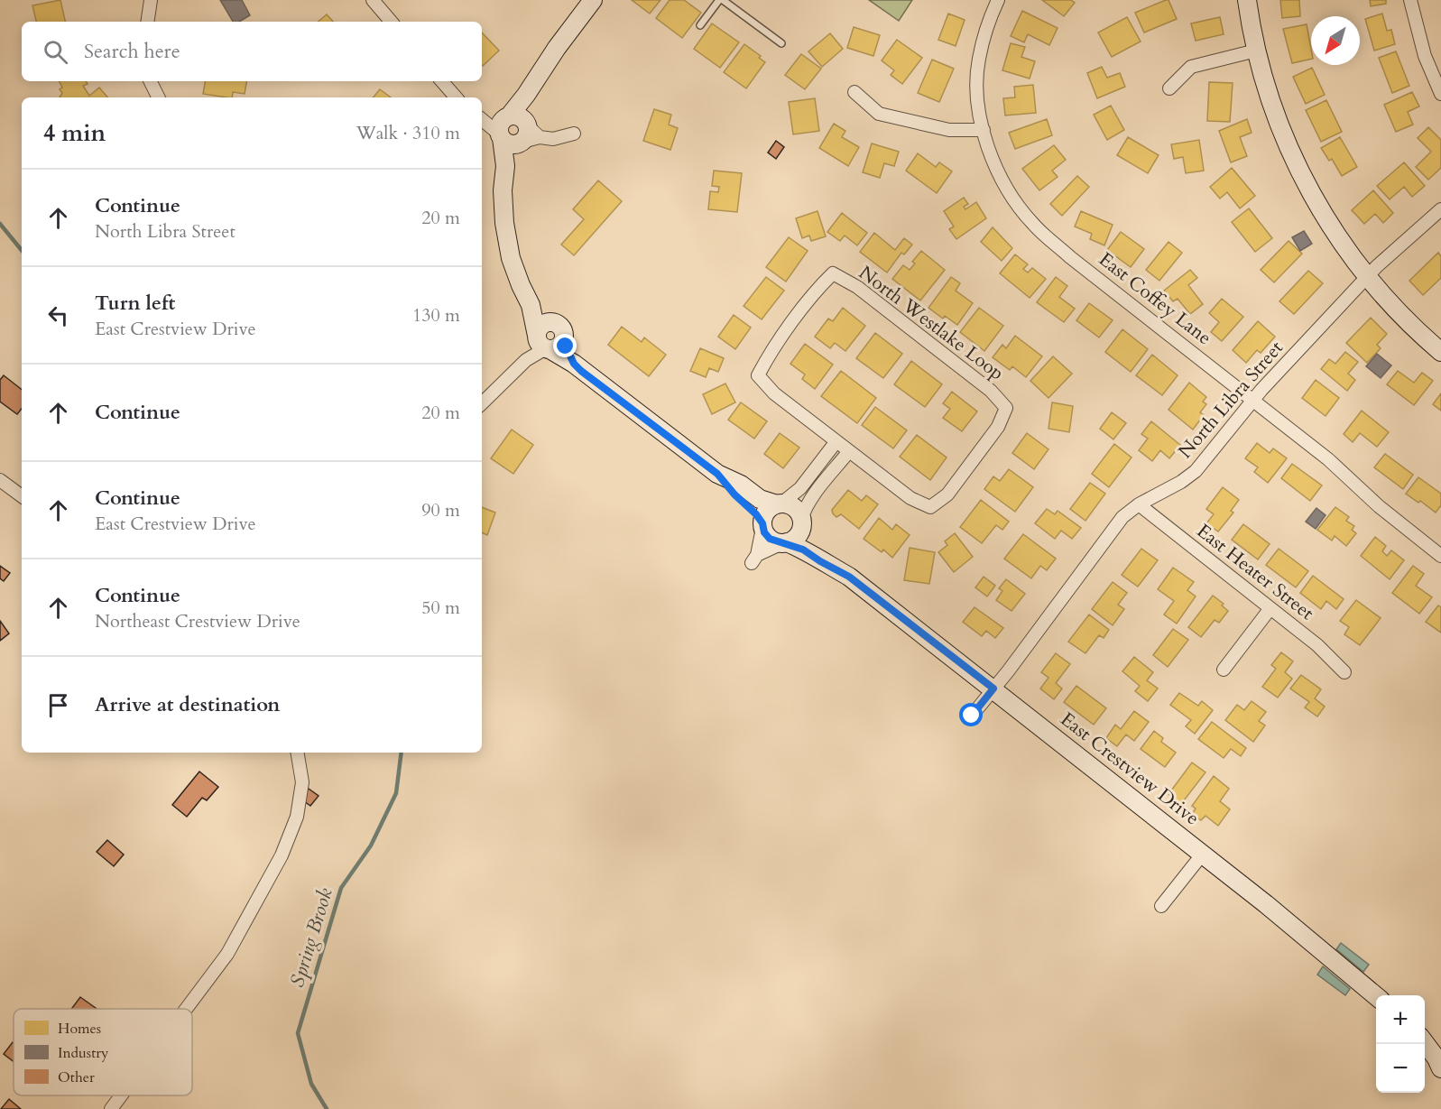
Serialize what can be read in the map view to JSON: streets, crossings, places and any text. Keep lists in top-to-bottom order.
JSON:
{
  "streets": {
    "street": [
      "East Coffey Lane",
      "North Westlake Loop",
      "North Libra Street",
      "East Heater Street",
      "East Crestview Drive"
    ]
  },
  "crossings": [
    ["East Coffey Lane", "North Libra Street"],
    ["North Libra Street", "East Heater Street"],
    ["North Libra Street", "East Crestview Drive"]
  ],
  "water": ["Spring Brook"],
  "legend": ["Homes", "Industry", "Other"],
  "north": "bottom left",
  "page": {
    "search": "Search here",
    "heading": ["4 min", "Walk · 310 m"],
    "list": [
      ["Continue", "North Libra Street", "20 m"],
      ["Turn left", "East Crestview Drive", "130 m"],
      ["Continue", "20 m"],
      ["Continue", "East Crestview Drive", "90 m"],
      ["Continue", "Northeast Crestview Drive", "50 m"],
      "Arrive at destination"
    ],
    "map_buttons": ["+", "−"]
  }
}
